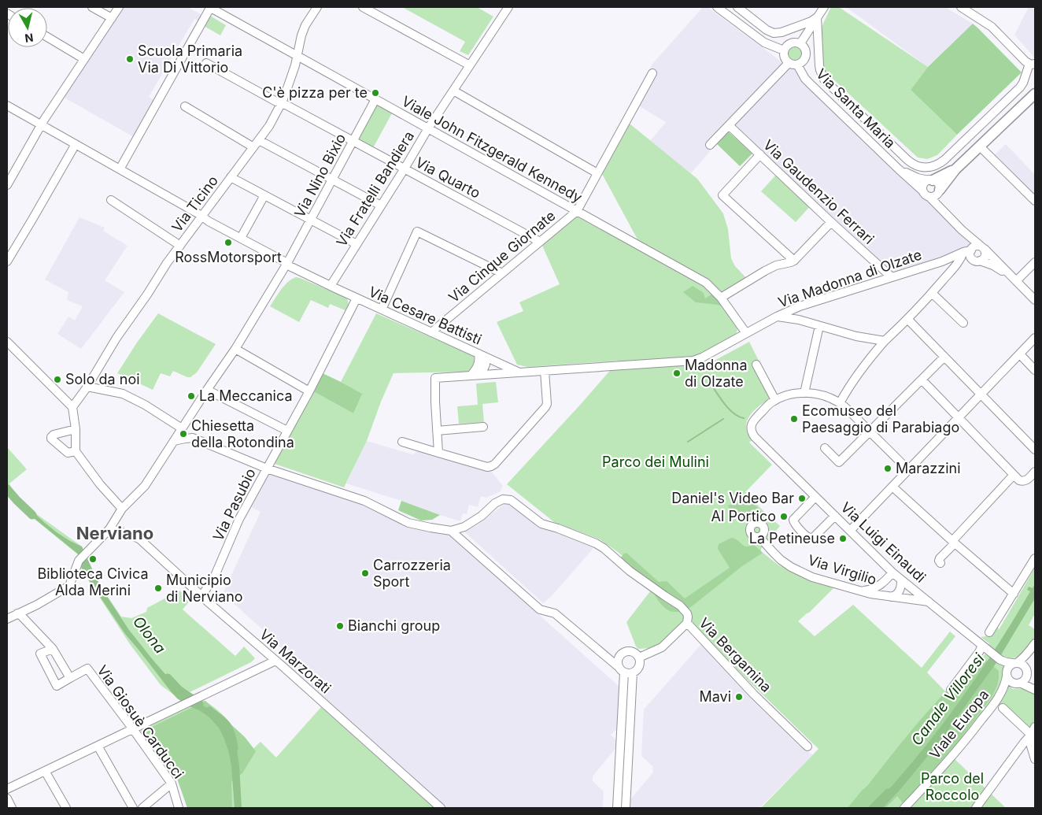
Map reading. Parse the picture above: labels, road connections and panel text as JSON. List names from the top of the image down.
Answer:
{
  "streets": {
    "street": [
      "Via Santa Maria",
      "Viale John Fitzgerald Kennedy",
      "Via Nino Bixio",
      "Via Quarto",
      "Via Fratelli Bandiera",
      "Via Gaudenzio Ferrari",
      "Via Ticino",
      "Via Cinque Giornate",
      "Via Madonna di Olzate",
      "Via Cesare Battisti",
      "Via Pasubio",
      "Via Luigi Einaudi",
      "Via Virgilio",
      "Via Bergamina",
      "Via Marzorati",
      "Via Giosuè Carducci",
      "Viale Europa"
    ]
  },
  "crossings": [
    ["Viale John Fitzgerald Kennedy", "Via Nino Bixio"],
    ["Viale John Fitzgerald Kennedy", "Via Fratelli Bandiera"],
    ["Viale John Fitzgerald Kennedy", "Via Ticino"],
    ["Viale John Fitzgerald Kennedy", "Via Cinque Giornate"],
    ["Viale John Fitzgerald Kennedy", "Via Madonna di Olzate"],
    ["Viale John Fitzgerald Kennedy", "Via Cesare Battisti"],
    ["Via Nino Bixio", "Via Quarto"],
    ["Via Nino Bixio", "Via Cesare Battisti"],
    ["Via Quarto", "Via Fratelli Bandiera"],
    ["Via Quarto", "Via Ticino"],
    ["Via Quarto", "Via Cinque Giornate"],
    ["Via Fratelli Bandiera", "Via Cesare Battisti"],
    ["Via Gaudenzio Ferrari", "Via Madonna di Olzate"],
    ["Via Ticino", "Via Cesare Battisti"],
    ["Via Cinque Giornate", "Via Cesare Battisti"],
    ["Via Madonna di Olzate", "Via Cesare Battisti"],
    ["Via Cesare Battisti", "Via Pasubio"],
    ["Via Pasubio", "Via Marzorati"],
    ["Via Luigi Einaudi", "Via Virgilio"],
    ["Via Luigi Einaudi", "Viale Europa"]
  ],
  "districts": ["Nerviano"],
  "water": ["Olona", "Canale Villoresi"],
  "parks": ["Parco dei Mulini", "Parco del Roccolo"],
  "places": [
    "Scuola Primaria Via Di Vittorio",
    "C'è pizza per te",
    "RossMotorsport",
    "Madonna di Olzate",
    "Solo da noi",
    "La Meccanica",
    "Ecomuseo del Paesaggio di Parabiago",
    "Chiesetta della Rotondina",
    "Marazzini",
    "Daniel's Video Bar",
    "Al Portico",
    "La Petineuse",
    "Biblioteca Civica Alda Merini",
    "Carrozzeria Sport",
    "Municipio di Nerviano",
    "Bianchi group",
    "Mavi"
  ],
  "north": "bottom"
}
